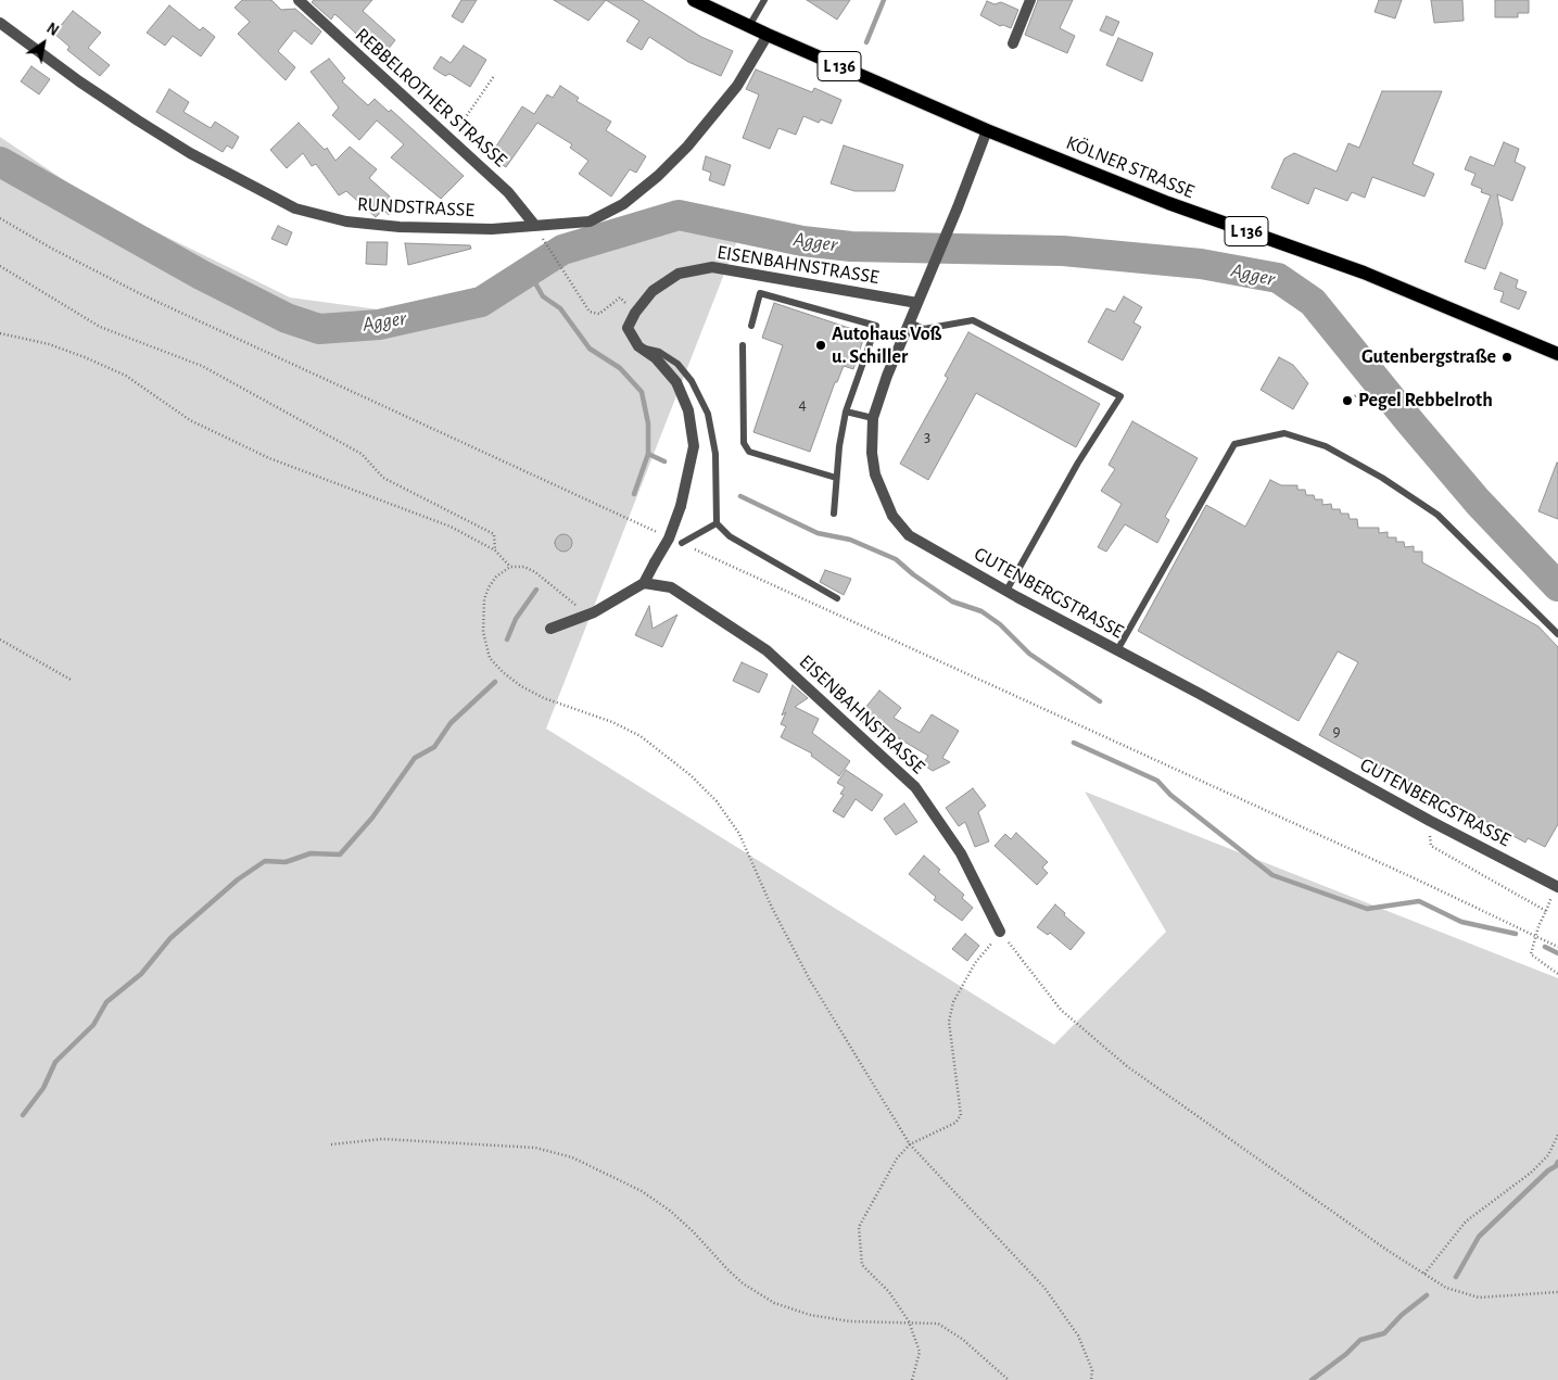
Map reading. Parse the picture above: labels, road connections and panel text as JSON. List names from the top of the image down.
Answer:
{
  "streets": {
    "main road": ["L 136", "KÖLNER STRASSE"],
    "street": [
      "REBBELROTHER STRASSE",
      "RUNDSTRASSE",
      "EISENBAHNSTRASSE",
      "GUTENBERGSTRASSE"
    ]
  },
  "crossings": [
    ["REBBELROTHER STRASSE", "RUNDSTRASSE"],
    ["KÖLNER STRASSE", "RUNDSTRASSE"],
    ["KÖLNER STRASSE", "GUTENBERGSTRASSE"],
    ["EISENBAHNSTRASSE", "GUTENBERGSTRASSE"]
  ],
  "water": ["Agger"],
  "places": ["Autohaus Voß u. Schiller", "Gutenbergstraße", "Pegel Rebbelroth"],
  "house_numbers": ["4", "3", "9"],
  "north": "top right"
}
